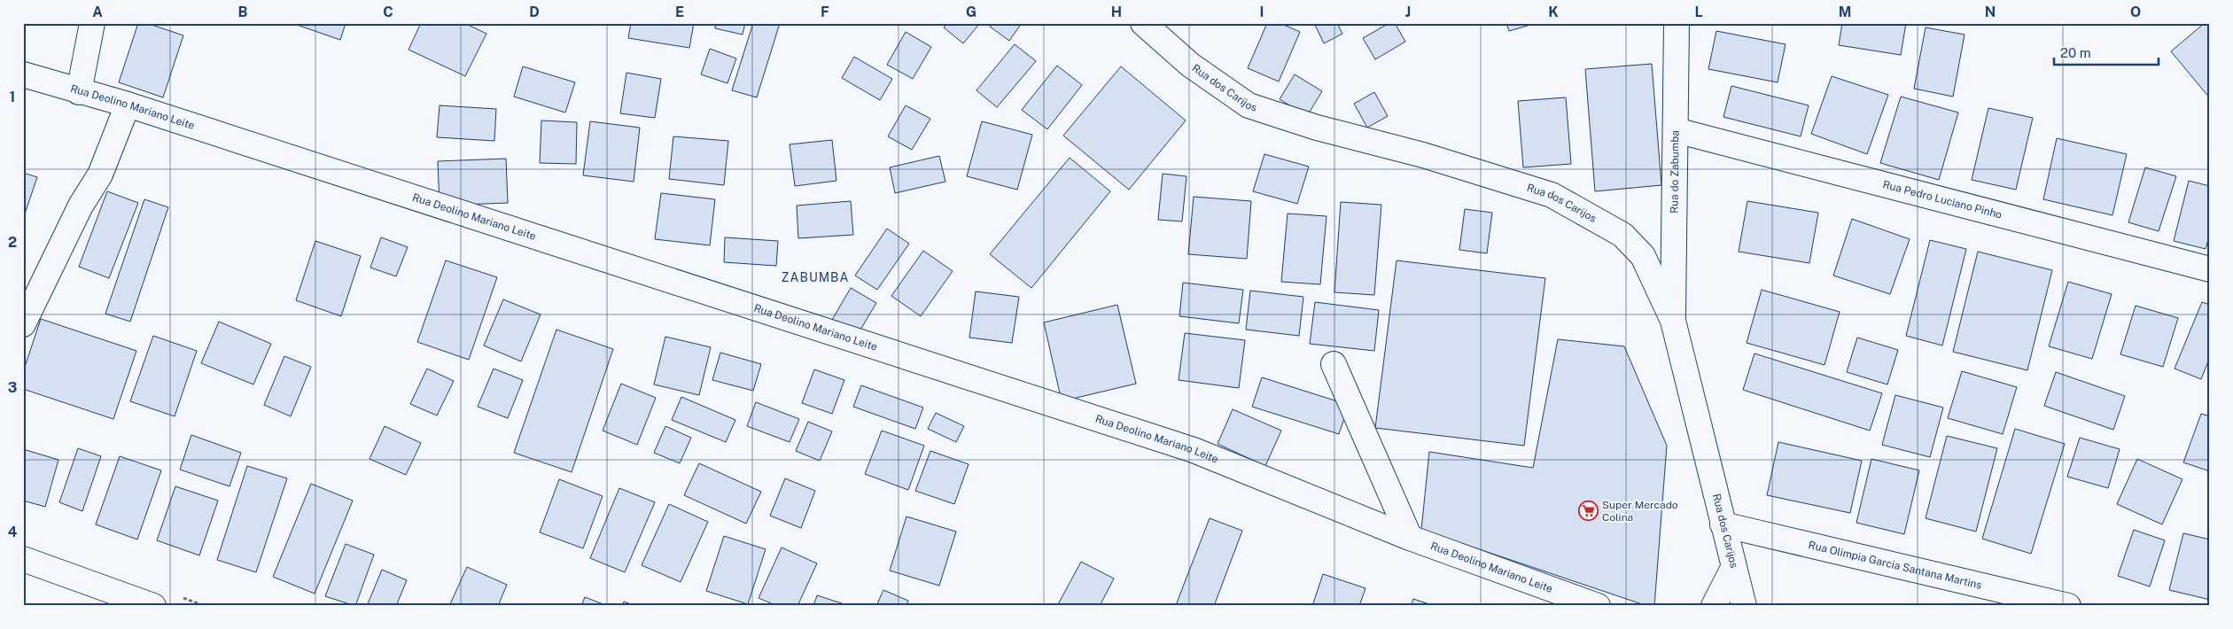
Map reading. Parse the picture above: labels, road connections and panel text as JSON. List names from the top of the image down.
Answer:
{
  "streets": {
    "street": [
      "Rua dos Carijos",
      "Rua Deolino Mariano Leite",
      "Rua do Zabumba",
      "Rua Pedro Luciano Pinho",
      "Rua Olimpia Garcia Santana Martins"
    ]
  },
  "crossings": [
    ["Rua dos Carijos", "Rua do Zabumba"],
    ["Rua dos Carijos", "Rua Olimpia Garcia Santana Martins"],
    ["Rua do Zabumba", "Rua Pedro Luciano Pinho"]
  ],
  "districts": ["ZABUMBA"],
  "places": {
    "supermarket": ["Super Mercado Colina"]
  },
  "scale_bar": "20 m",
  "grid": {
    "columns": [
      "A",
      "B",
      "C",
      "D",
      "E",
      "F",
      "G",
      "H",
      "I",
      "J",
      "K",
      "L",
      "M",
      "N",
      "O"
    ],
    "rows": [
      "1",
      "2",
      "3",
      "4"
    ]
  }
}
